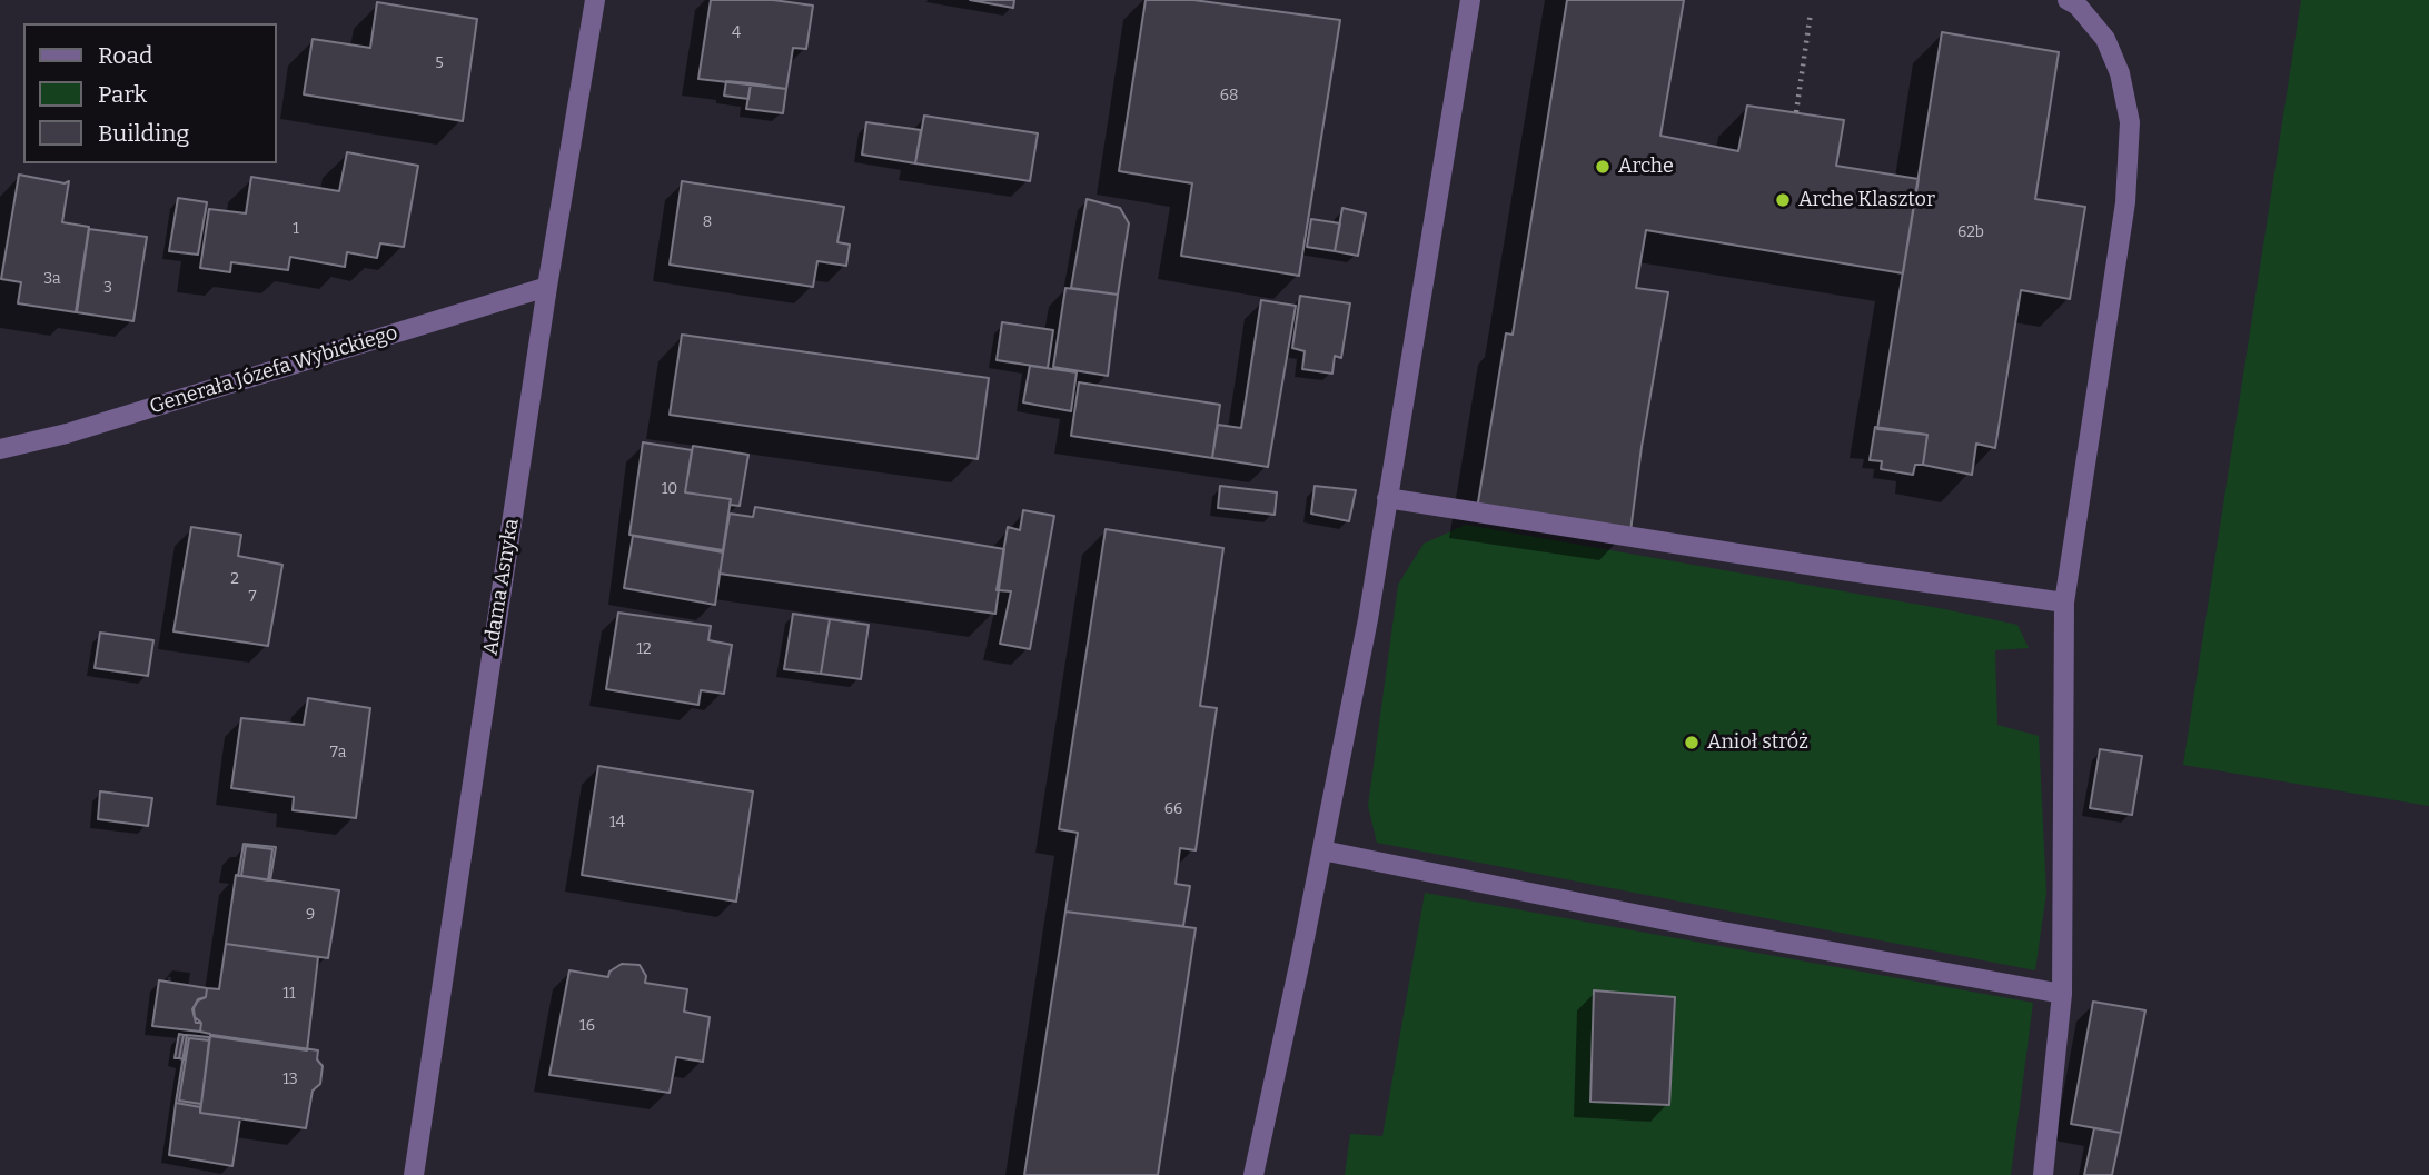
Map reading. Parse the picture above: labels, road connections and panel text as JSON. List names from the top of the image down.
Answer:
{
  "streets": {
    "street": ["Generała Józefa Wybickiego", "Adama Asnyka"]
  },
  "crossings": [
    ["Generała Józefa Wybickiego", "Adama Asnyka"]
  ],
  "places": ["Arche", "Arche Klasztor", "Anioł stróż"],
  "house_numbers": [
    "4",
    "5",
    "68",
    "8",
    "1",
    "62b",
    "3a",
    "3",
    "10",
    "2",
    "7",
    "12",
    "7a",
    "66",
    "14",
    "9",
    "11",
    "16",
    "13"
  ],
  "legend": ["Road", "Park", "Building"]
}
